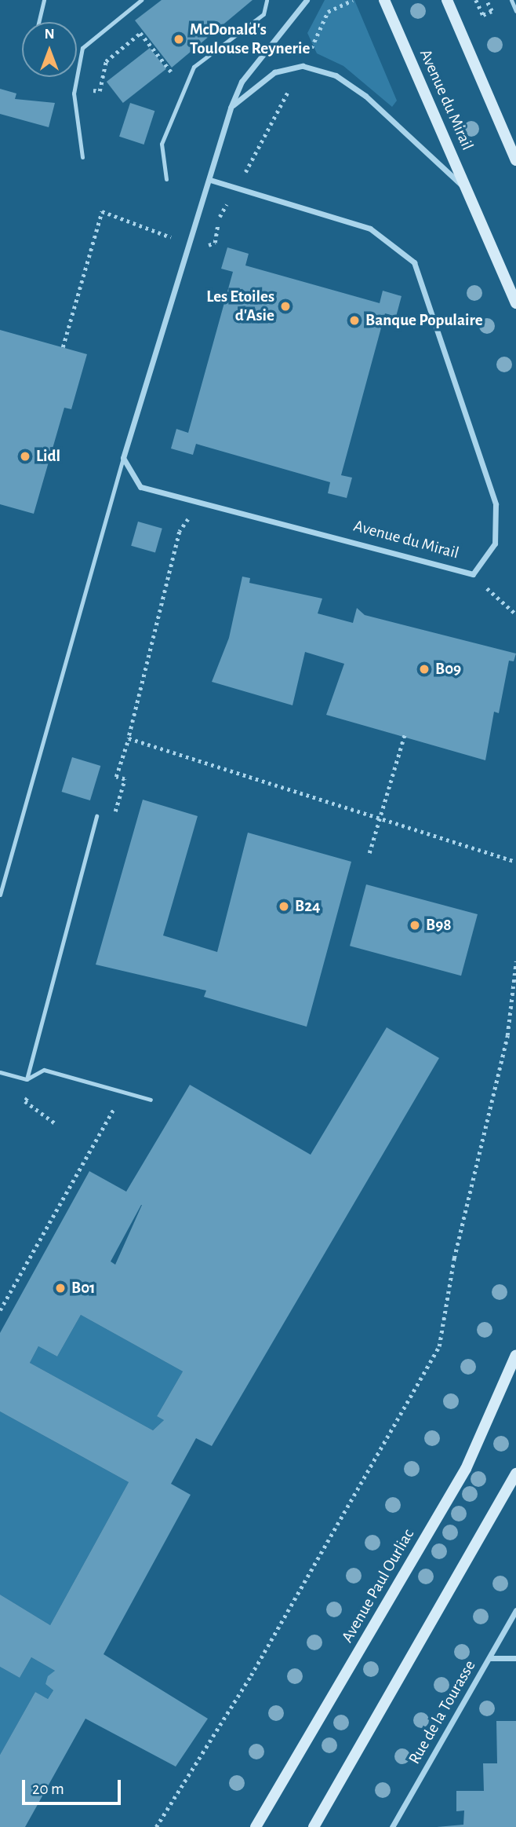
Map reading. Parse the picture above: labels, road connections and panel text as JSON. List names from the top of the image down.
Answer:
{
  "streets": {
    "main road": ["Avenue du Mirail", "Avenue Paul Ourliac"],
    "street": ["Rue de la Tourasse"]
  },
  "places": [
    "McDonald's Toulouse Reynerie",
    "Les Etoiles d'Asie",
    "Banque Populaire",
    "Lidl",
    "B09",
    "B24",
    "B98",
    "B01"
  ],
  "scale_bar": "20 m",
  "north": "top"
}
